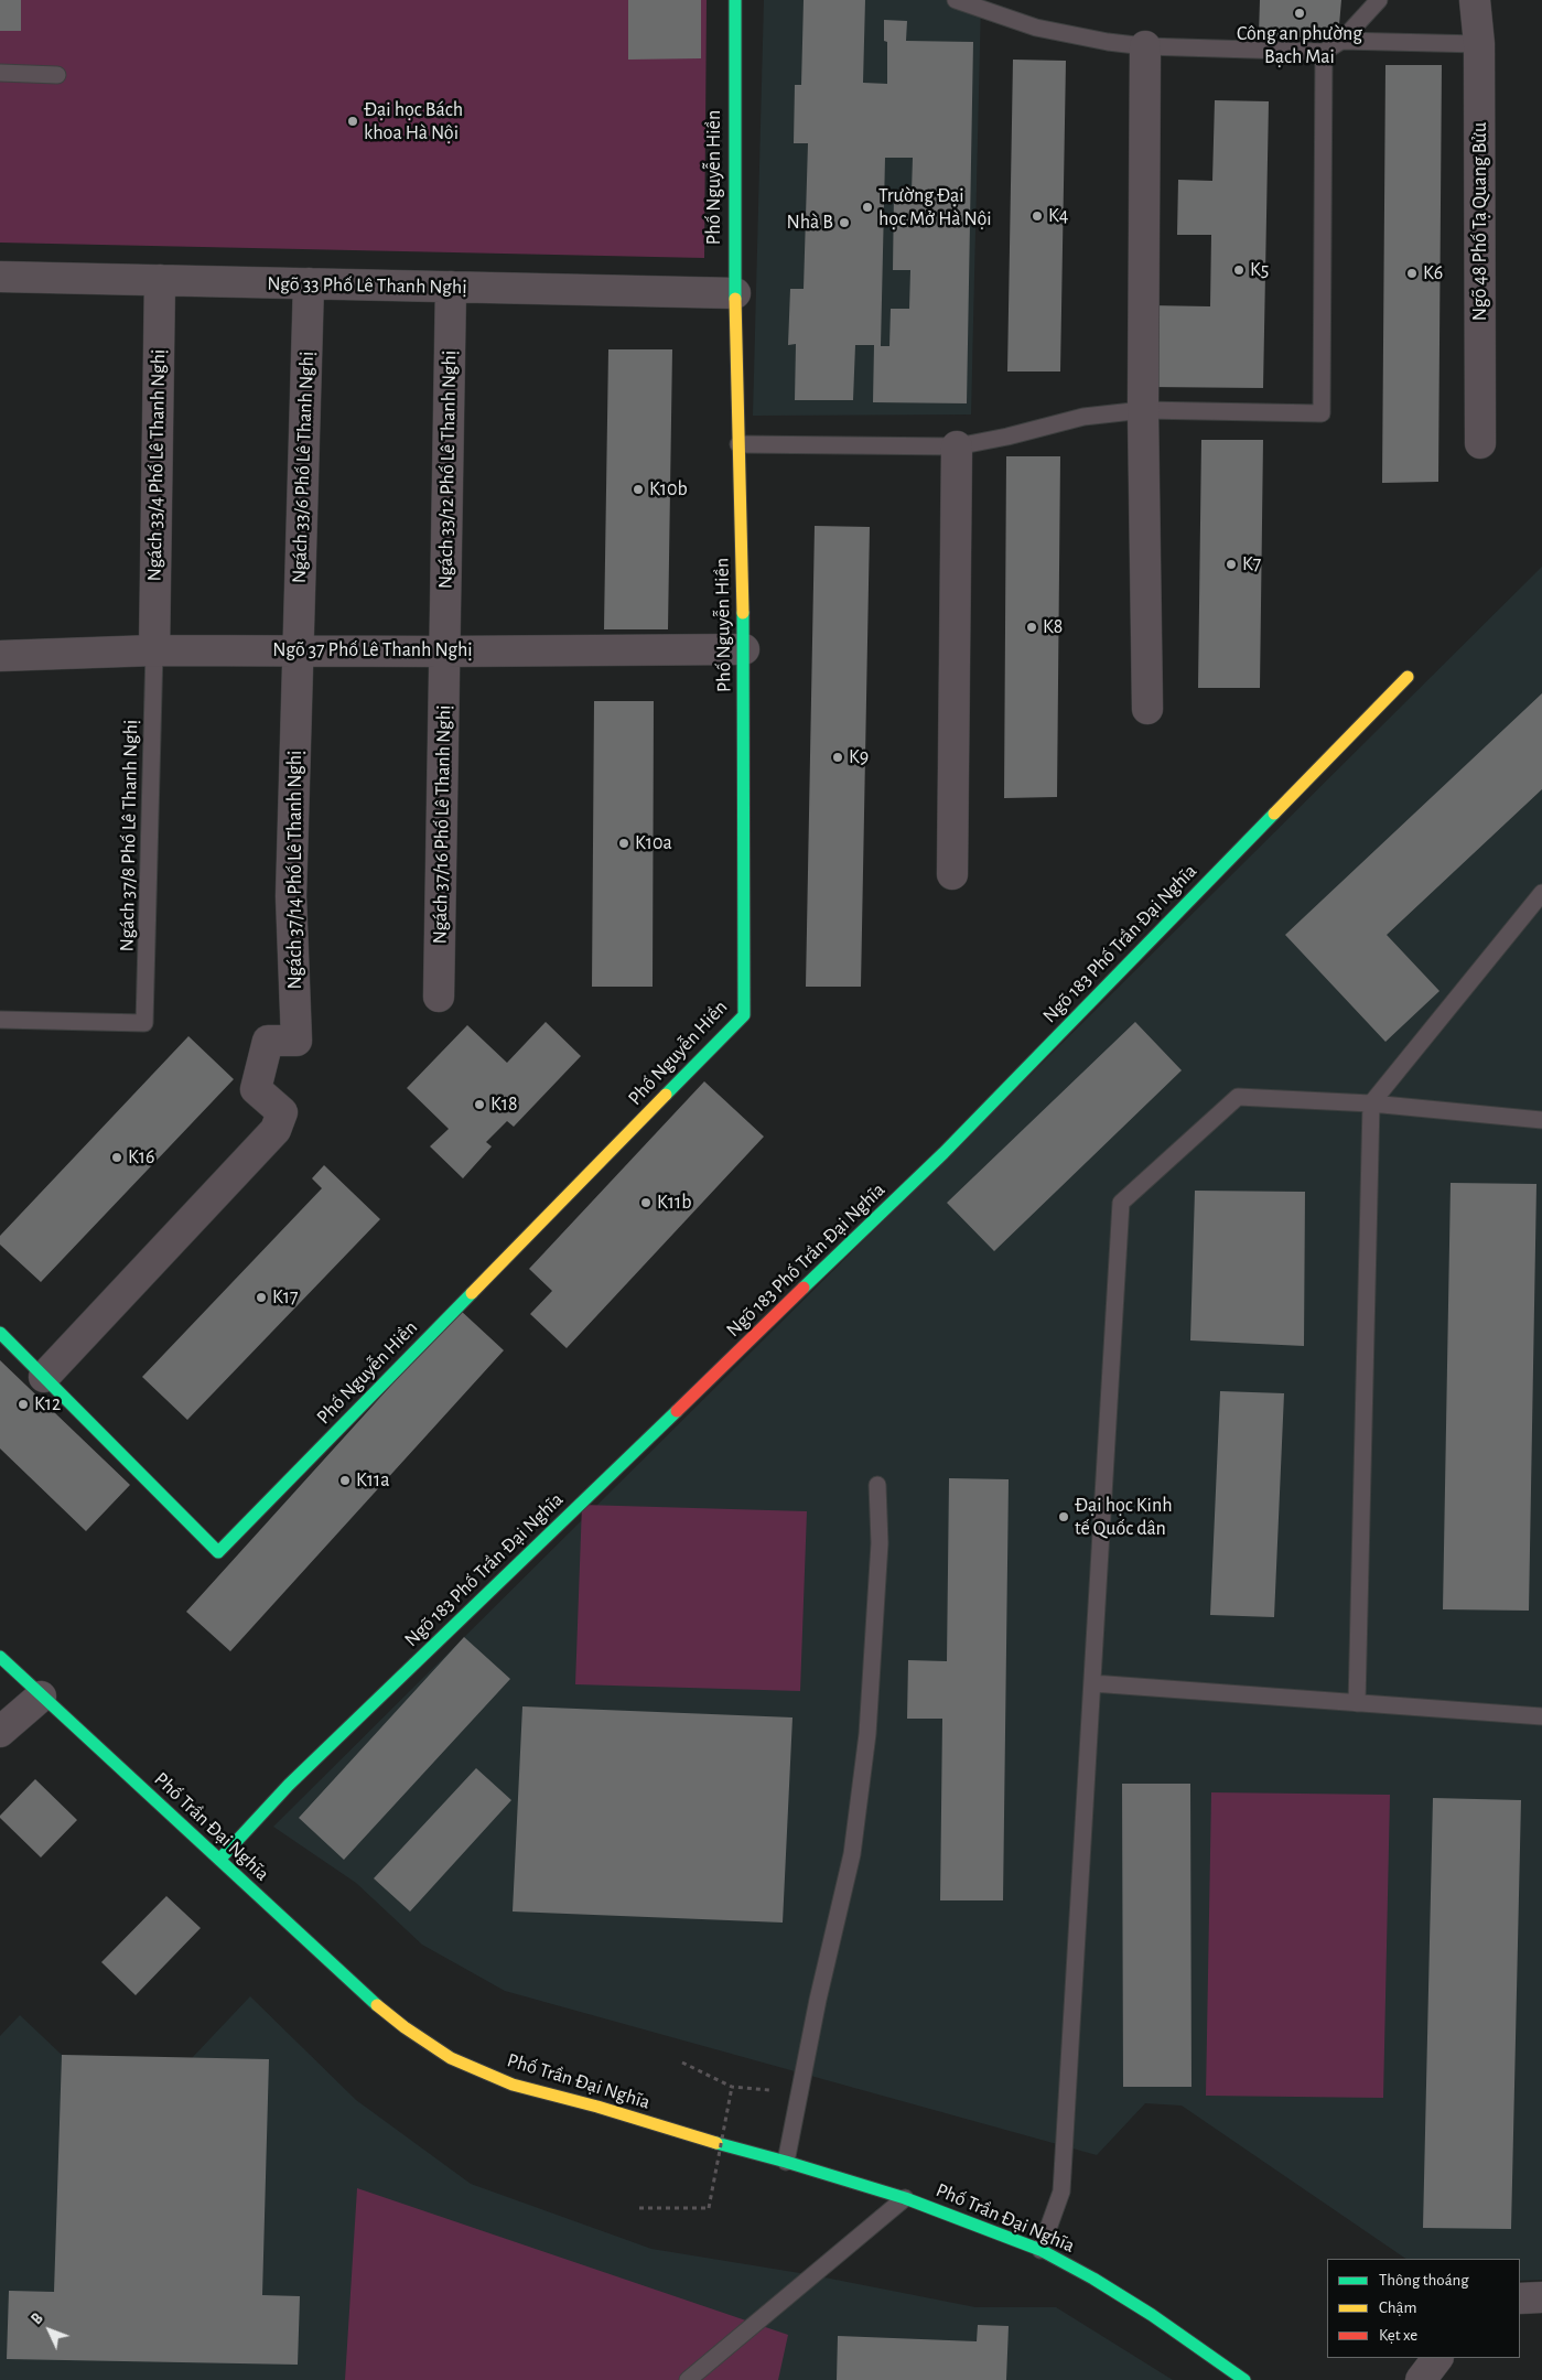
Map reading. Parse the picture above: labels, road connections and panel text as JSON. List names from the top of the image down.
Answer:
{
  "streets": {
    "street": [
      "Phố Nguyễn Hiền",
      "Ngõ 48 Phố Tạ Quang Bửu",
      "Ngõ 33 Phố Lê Thanh Nghị",
      "Ngách 33/4 Phố Lê Thanh Nghị",
      "Ngách 33/6 Phố Lê Thanh Nghị",
      "Ngách 33/12 Phố Lê Thanh Nghị",
      "Ngõ 37 Phố Lê Thanh Nghị",
      "Ngách 37/16 Phố Lê Thanh Nghị",
      "Ngách 37/14 Phố Lê Thanh Nghị",
      "Ngõ 183 Phố Trần Đại Nghĩa",
      "Phố Trần Đại Nghĩa"
    ],
    "lane": ["Ngách 37/8 Phố Lê Thanh Nghị"]
  },
  "crossings": [
    ["Phố Nguyễn Hiền", "Ngõ 33 Phố Lê Thanh Nghị"],
    ["Phố Nguyễn Hiền", "Ngõ 37 Phố Lê Thanh Nghị"],
    ["Phố Nguyễn Hiền", "Ngách 37/14 Phố Lê Thanh Nghị"],
    ["Ngõ 33 Phố Lê Thanh Nghị", "Ngách 33/4 Phố Lê Thanh Nghị"],
    ["Ngõ 33 Phố Lê Thanh Nghị", "Ngách 33/6 Phố Lê Thanh Nghị"],
    ["Ngõ 33 Phố Lê Thanh Nghị", "Ngách 33/12 Phố Lê Thanh Nghị"],
    ["Ngách 33/4 Phố Lê Thanh Nghị", "Ngõ 37 Phố Lê Thanh Nghị"],
    ["Ngách 33/4 Phố Lê Thanh Nghị", "Ngách 37/8 Phố Lê Thanh Nghị"],
    ["Ngách 33/6 Phố Lê Thanh Nghị", "Ngõ 37 Phố Lê Thanh Nghị"],
    ["Ngách 33/6 Phố Lê Thanh Nghị", "Ngách 37/14 Phố Lê Thanh Nghị"],
    ["Ngách 33/12 Phố Lê Thanh Nghị", "Ngõ 37 Phố Lê Thanh Nghị"],
    ["Ngách 33/12 Phố Lê Thanh Nghị", "Ngách 37/16 Phố Lê Thanh Nghị"],
    ["Ngõ 37 Phố Lê Thanh Nghị", "Ngách 37/16 Phố Lê Thanh Nghị"],
    ["Ngõ 37 Phố Lê Thanh Nghị", "Ngách 37/8 Phố Lê Thanh Nghị"],
    ["Ngõ 37 Phố Lê Thanh Nghị", "Ngách 37/14 Phố Lê Thanh Nghị"],
    ["Ngõ 183 Phố Trần Đại Nghĩa", "Phố Trần Đại Nghĩa"]
  ],
  "places": [
    "Công an phường Bạch Mai",
    "Đại học Bách khoa Hà Nội",
    "Trường Đại học Mở Hà Nội",
    "K4",
    "Nhà B",
    "K5",
    "K6",
    "K10b",
    "K7",
    "K8",
    "K9",
    "K10a",
    "K18",
    "K16",
    "K11b",
    "K17",
    "K12",
    "K11a",
    "Đại học Kinh tế Quốc dân"
  ],
  "legend": ["Thông thoáng", "Chậm", "Kẹt xe"],
  "north": "top left"
}
